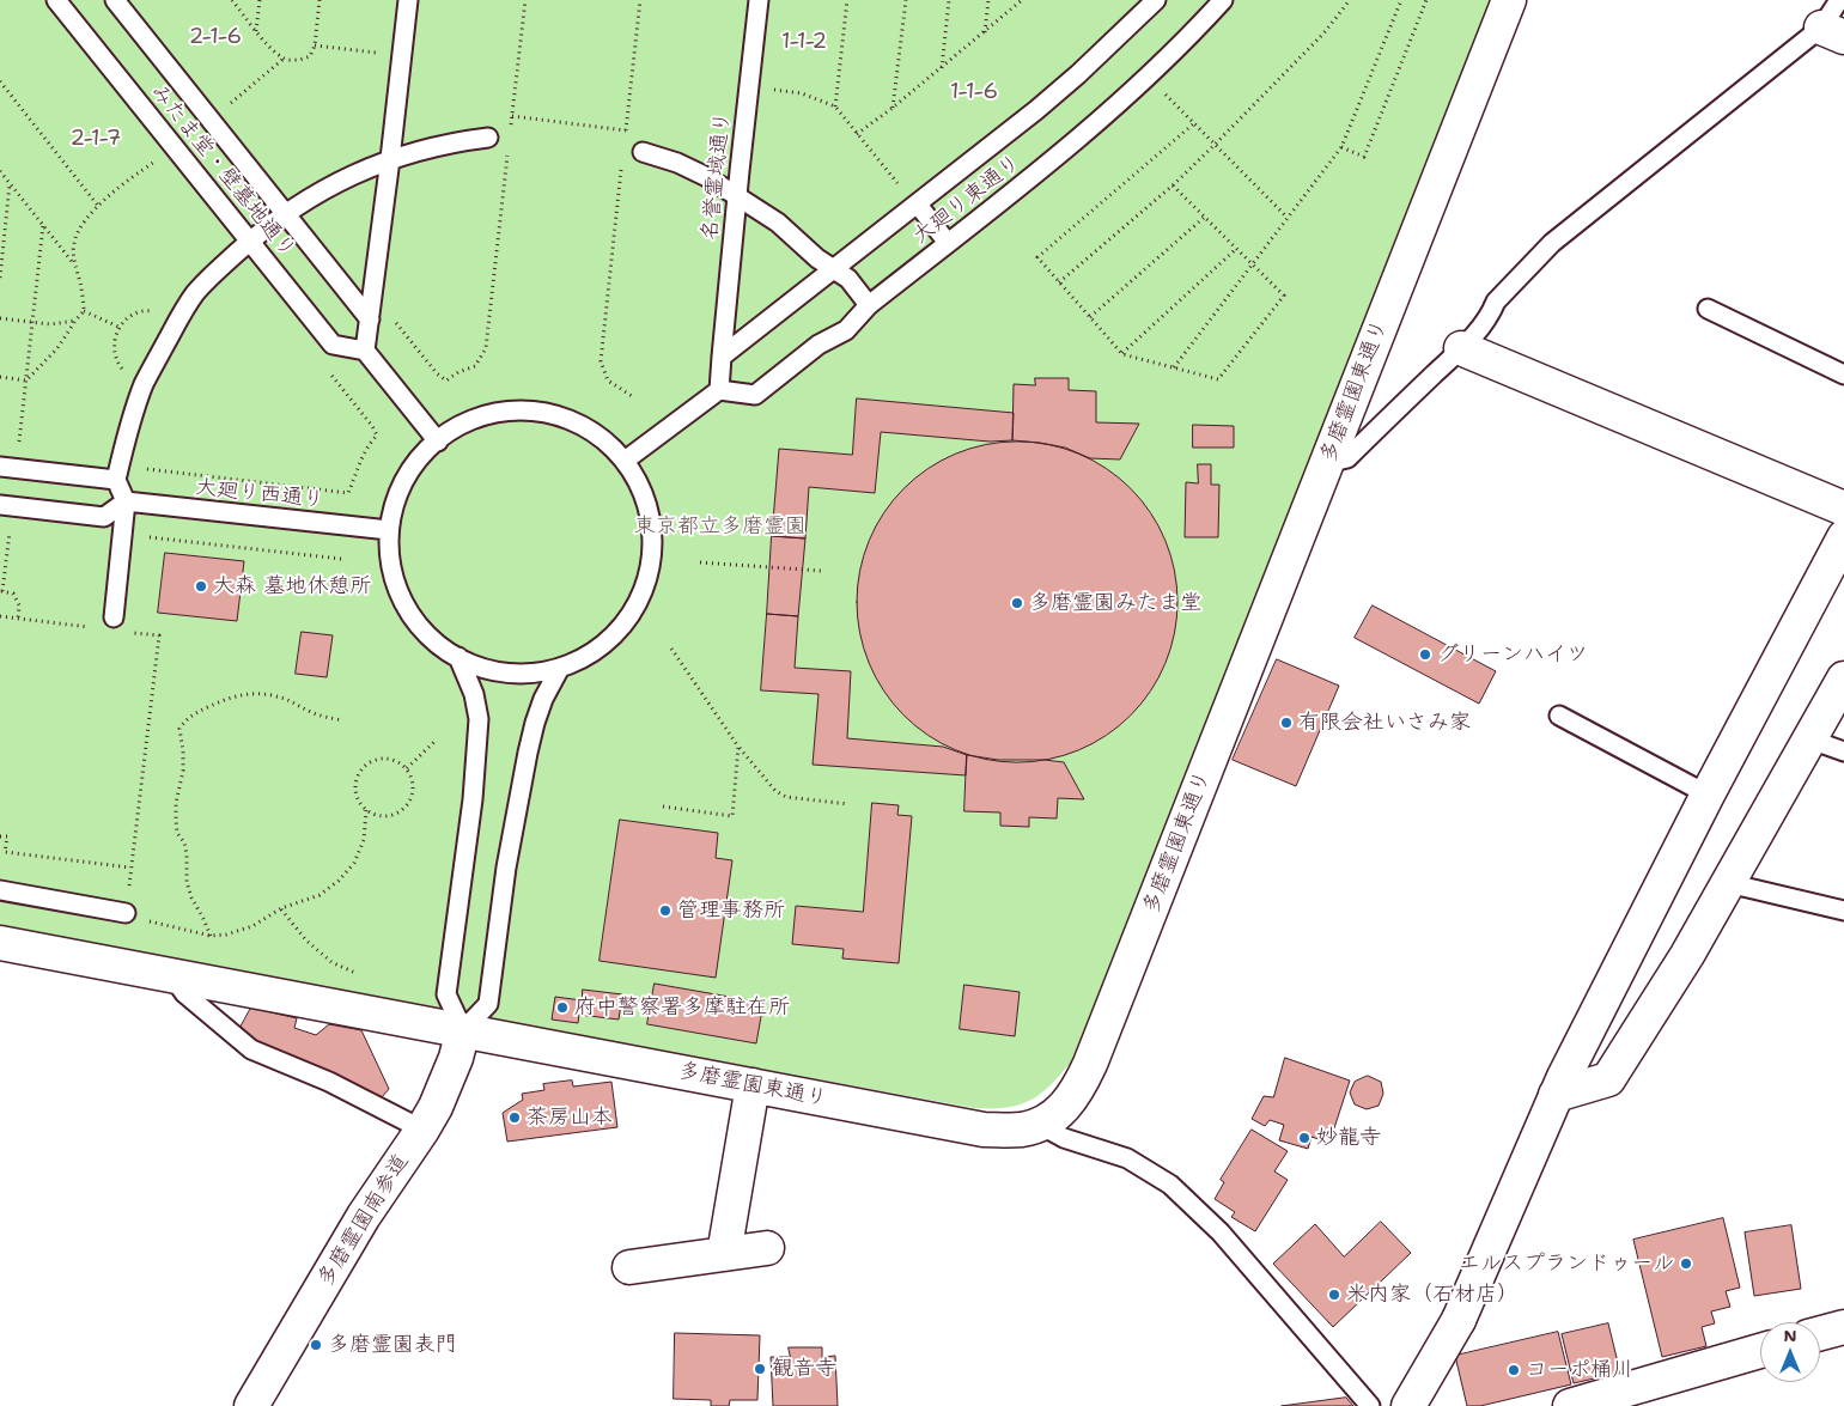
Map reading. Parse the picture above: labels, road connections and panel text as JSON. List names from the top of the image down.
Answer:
{
  "streets": {
    "street": ["多磨霊園東通り", "多磨霊園南参道"],
    "lane": [
      "みたま堂・壁墓地通り",
      "名誉霊域通り",
      "大廻り東通り",
      "大廻り西通り"
    ]
  },
  "crossings": [
    ["名誉霊域通り", "大廻り東通り"],
    ["多磨霊園東通り", "多磨霊園南参道"]
  ],
  "parks": [
    "2-1-6",
    "1-1-2",
    "1-1-6",
    "2-1-7",
    "東京都立多磨霊園"
  ],
  "places": [
    "大森 墓地休憩所",
    "多磨霊園みたま堂",
    "グリーンハイツ",
    "有限会社いさみ家",
    "管理事務所",
    "府中警察署多摩駐在所",
    "茶房山本",
    "妙龍寺",
    "エルスプランドゥール",
    "米内家（石材店）",
    "多磨霊園表門",
    "観音寺",
    "コーポ桶川"
  ],
  "north": "top"
}
